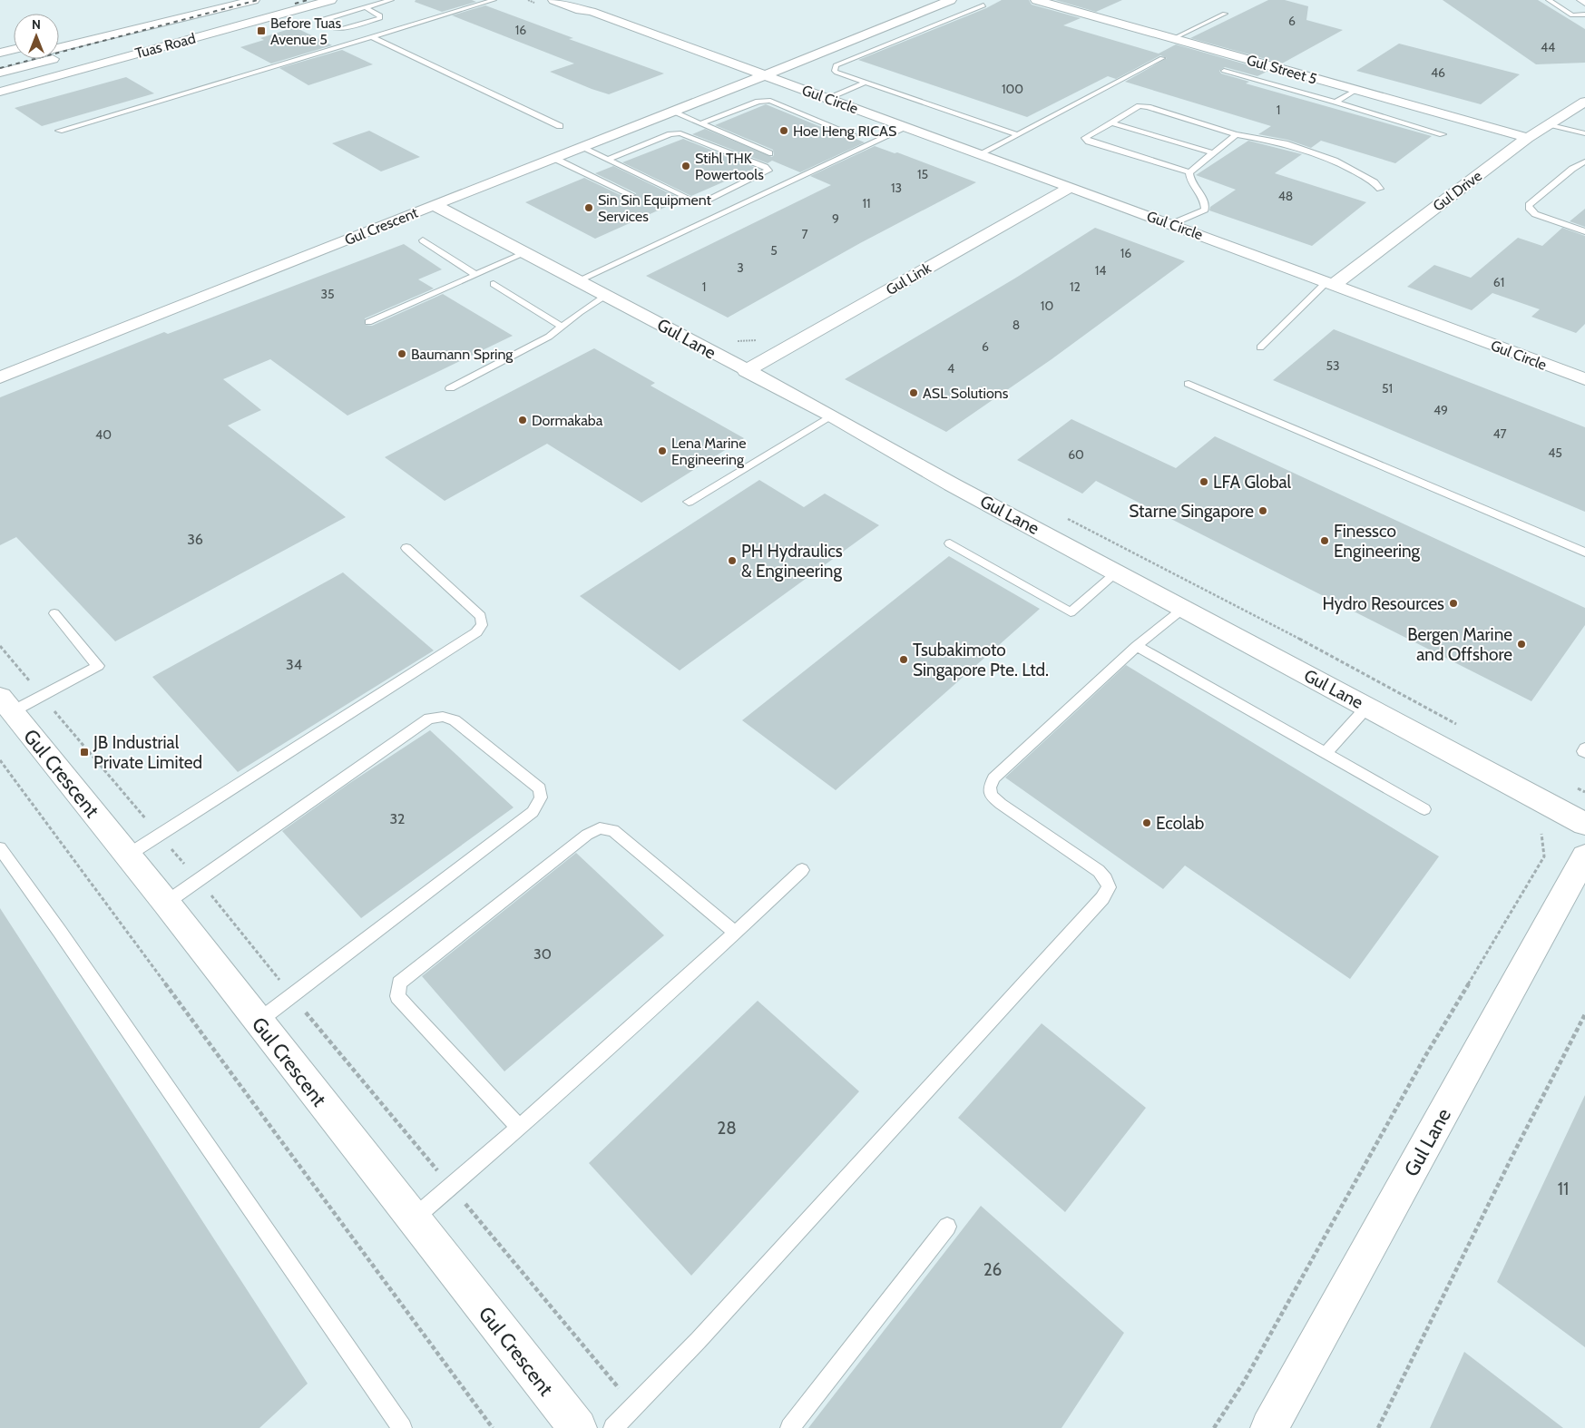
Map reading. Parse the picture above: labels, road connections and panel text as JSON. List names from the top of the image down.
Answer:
{
  "streets": {
    "street": [
      "Tuas Road",
      "Gul Street 5",
      "Gul Circle",
      "Gul Drive",
      "Gul Crescent",
      "Gul Link",
      "Gul Lane"
    ]
  },
  "crossings": [
    ["Gul Street 5", "Gul Drive"],
    ["Gul Circle", "Gul Drive"],
    ["Gul Circle", "Gul Crescent"],
    ["Gul Circle", "Gul Link"],
    ["Gul Crescent", "Gul Lane"],
    ["Gul Link", "Gul Lane"]
  ],
  "places": {
    "transit": ["Before Tuas Avenue 5", "JB Industrial Private Limited"],
    "other": [
      "Hoe Heng RICAS",
      "Stihl THK Powertools",
      "Sin Sin Equipment Services",
      "Baumann Spring",
      "ASL Solutions",
      "Dormakaba",
      "Lena Marine Engineering",
      "LFA Global",
      "Starne Singapore",
      "Finessco Engineering",
      "PH Hydraulics & Engineering",
      "Hydro Resources",
      "Bergen Marine and Offshore",
      "Tsubakimoto Singapore Pte. Ltd.",
      "Ecolab"
    ]
  },
  "house_numbers": [
    "6",
    "16",
    "44",
    "46",
    "100",
    "1",
    "15",
    "13",
    "48",
    "11",
    "9",
    "7",
    "5",
    "16",
    "3",
    "14",
    "61",
    "1",
    "12",
    "35",
    "10",
    "8",
    "6",
    "53",
    "4",
    "51",
    "49",
    "47",
    "40",
    "45",
    "60",
    "36",
    "34",
    "32",
    "30",
    "28",
    "11",
    "26"
  ],
  "north": "top"
}
